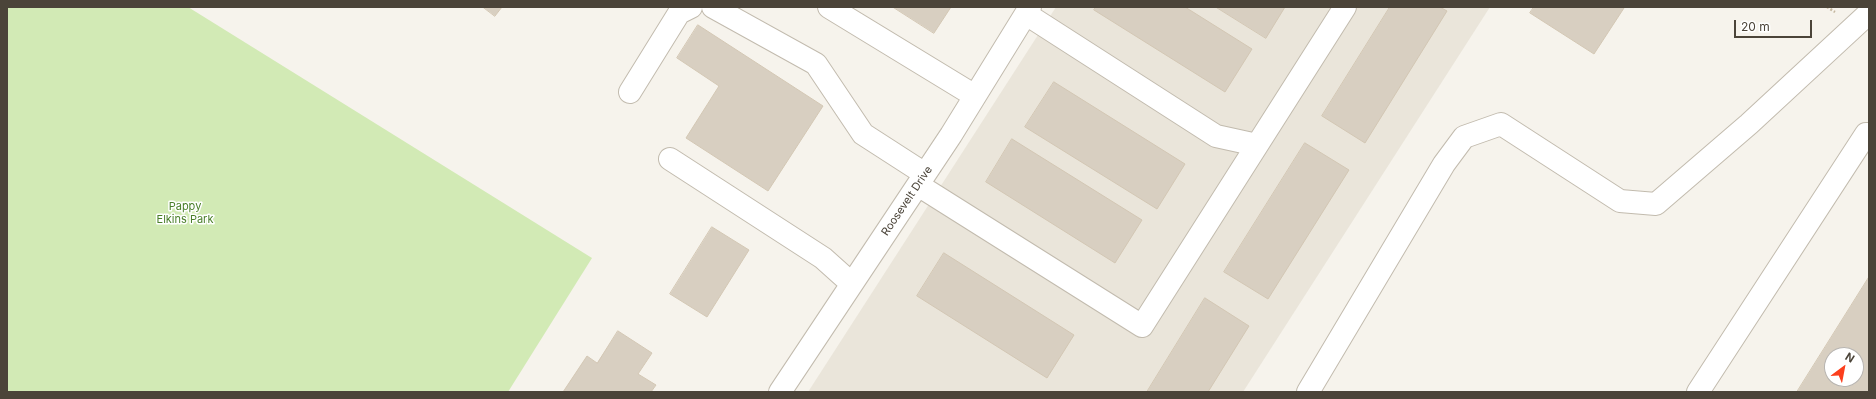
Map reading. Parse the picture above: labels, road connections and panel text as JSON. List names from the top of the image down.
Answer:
{
  "streets": {
    "street": ["Roosevelt Drive"]
  },
  "parks": ["Pappy Elkins Park"],
  "scale_bar": "20 m",
  "north": "top right"
}
